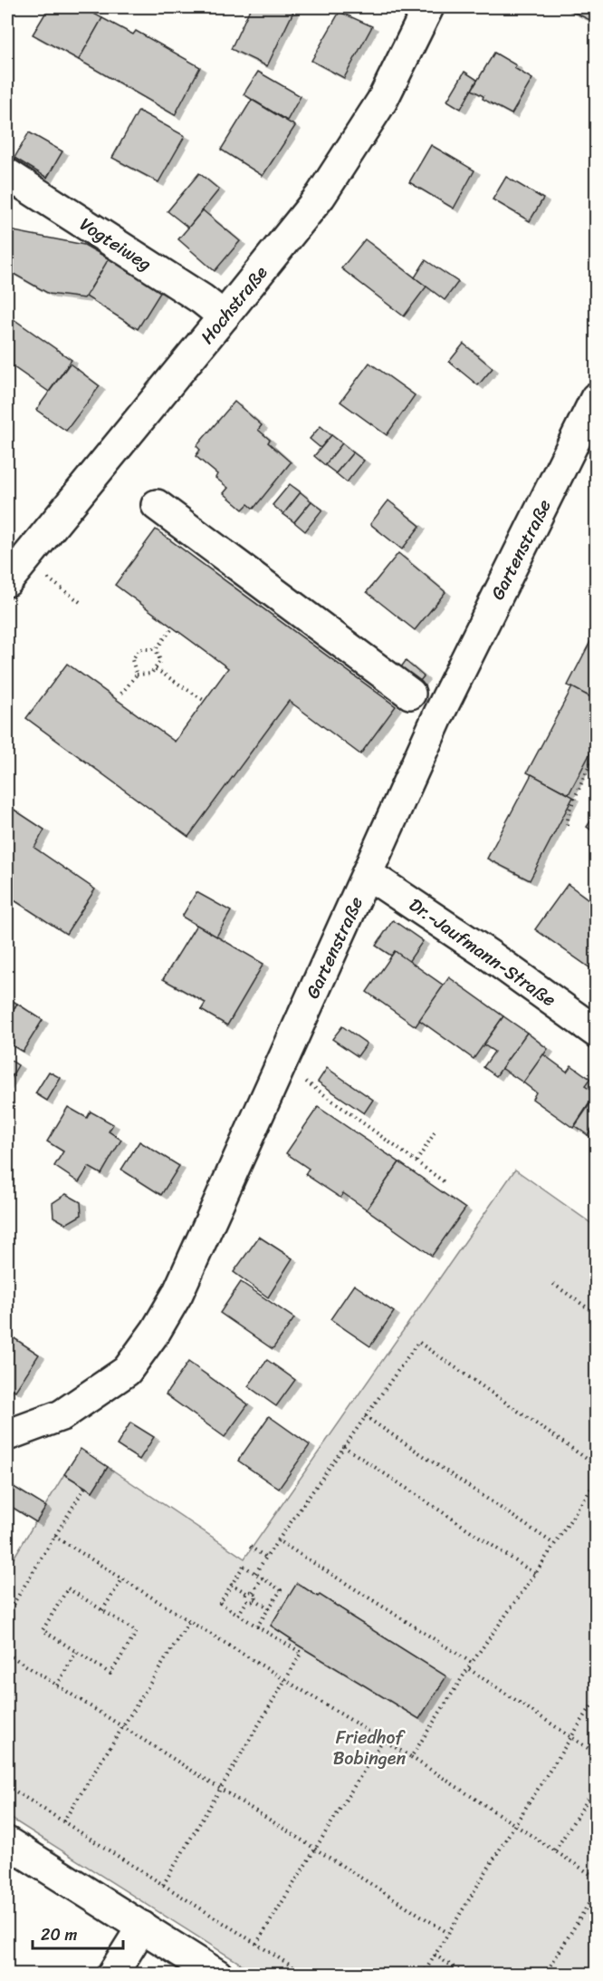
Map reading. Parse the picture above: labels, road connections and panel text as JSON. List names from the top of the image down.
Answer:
{
  "streets": {
    "street": [
      "Vogteiweg",
      "Hochstraße",
      "Gartenstraße",
      "Dr.-Jaufmann-Straße"
    ]
  },
  "crossings": [
    ["Vogteiweg", "Hochstraße"],
    ["Gartenstraße", "Dr.-Jaufmann-Straße"]
  ],
  "parks": ["Friedhof Bobingen"],
  "scale_bar": "20 m"
}
